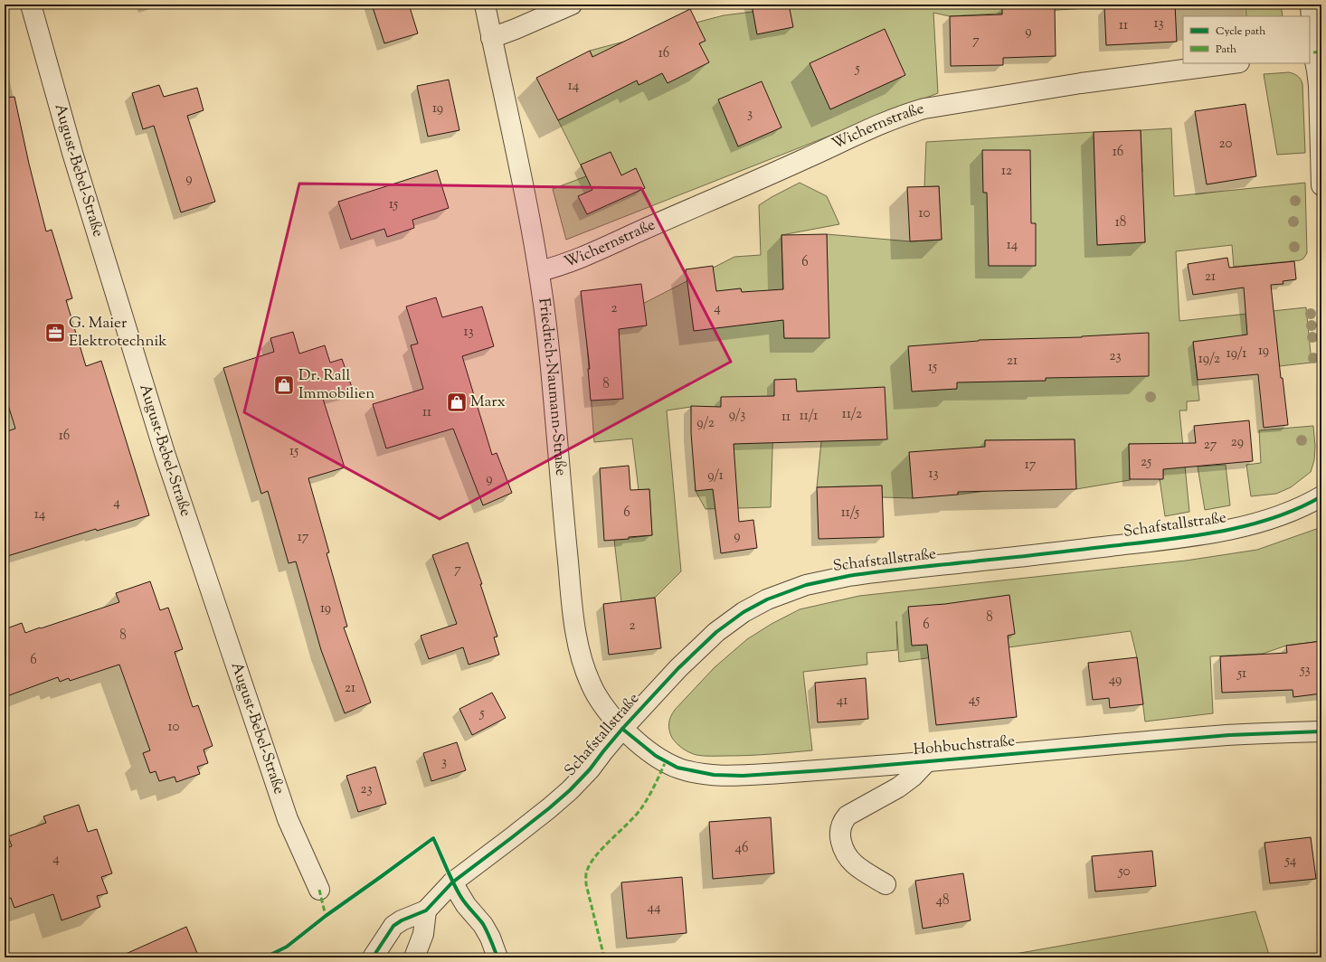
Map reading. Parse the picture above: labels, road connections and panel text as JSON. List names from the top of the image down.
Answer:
{
  "streets": {
    "street": [
      "Wichernstraße",
      "August-Bebel-Straße",
      "Friedrich-Naumann-Straße",
      "Schafstallstraße",
      "Hohbuchstraße"
    ]
  },
  "crossings": [
    ["Wichernstraße", "Friedrich-Naumann-Straße"],
    ["Friedrich-Naumann-Straße", "Schafstallstraße"],
    ["Friedrich-Naumann-Straße", "Hohbuchstraße"],
    ["Schafstallstraße", "Hohbuchstraße"]
  ],
  "places": {
    "office": ["G. Maier Elektrotechnik"],
    "shop": ["Dr. Rall Immobilien", "Marx"]
  },
  "house_numbers": [
    "13",
    "11",
    "9",
    "7",
    "16",
    "5",
    "14",
    "19",
    "3",
    "20",
    "16",
    "12",
    "9",
    "15",
    "10",
    "18",
    "14",
    "6",
    "21",
    "2",
    "4",
    "13",
    "19",
    "19/1",
    "23",
    "19/2",
    "21",
    "15",
    "8",
    "11",
    "11/2",
    "9/3",
    "11/1",
    "11",
    "9/2",
    "16",
    "29",
    "27",
    "15",
    "25",
    "17",
    "13",
    "9/1",
    "9",
    "4",
    "6",
    "11/5",
    "14",
    "9",
    "17",
    "7",
    "19",
    "8",
    "6",
    "2",
    "8",
    "6",
    "53",
    "51",
    "49",
    "21",
    "45",
    "41",
    "5",
    "10",
    "3",
    "23",
    "46",
    "4",
    "54",
    "50",
    "48",
    "44"
  ],
  "legend": ["Cycle path", "Path"]
}
